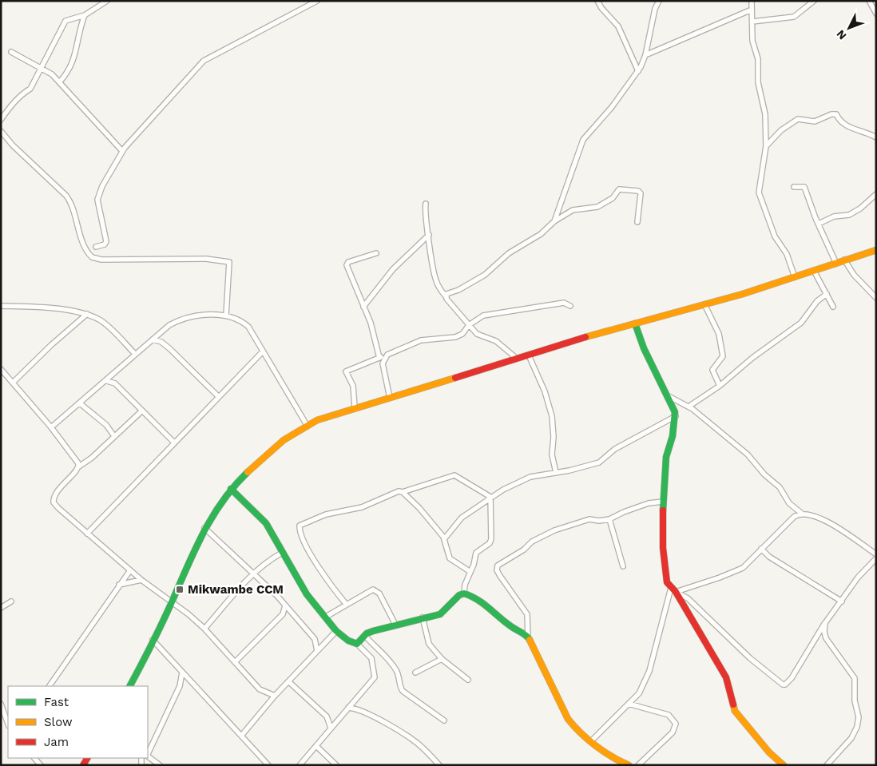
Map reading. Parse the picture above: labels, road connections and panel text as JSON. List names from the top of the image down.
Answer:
{
  "places": {
    "transit": ["Mikwambe CCM"]
  },
  "legend": ["Fast", "Slow", "Jam"],
  "north": "bottom left"
}
